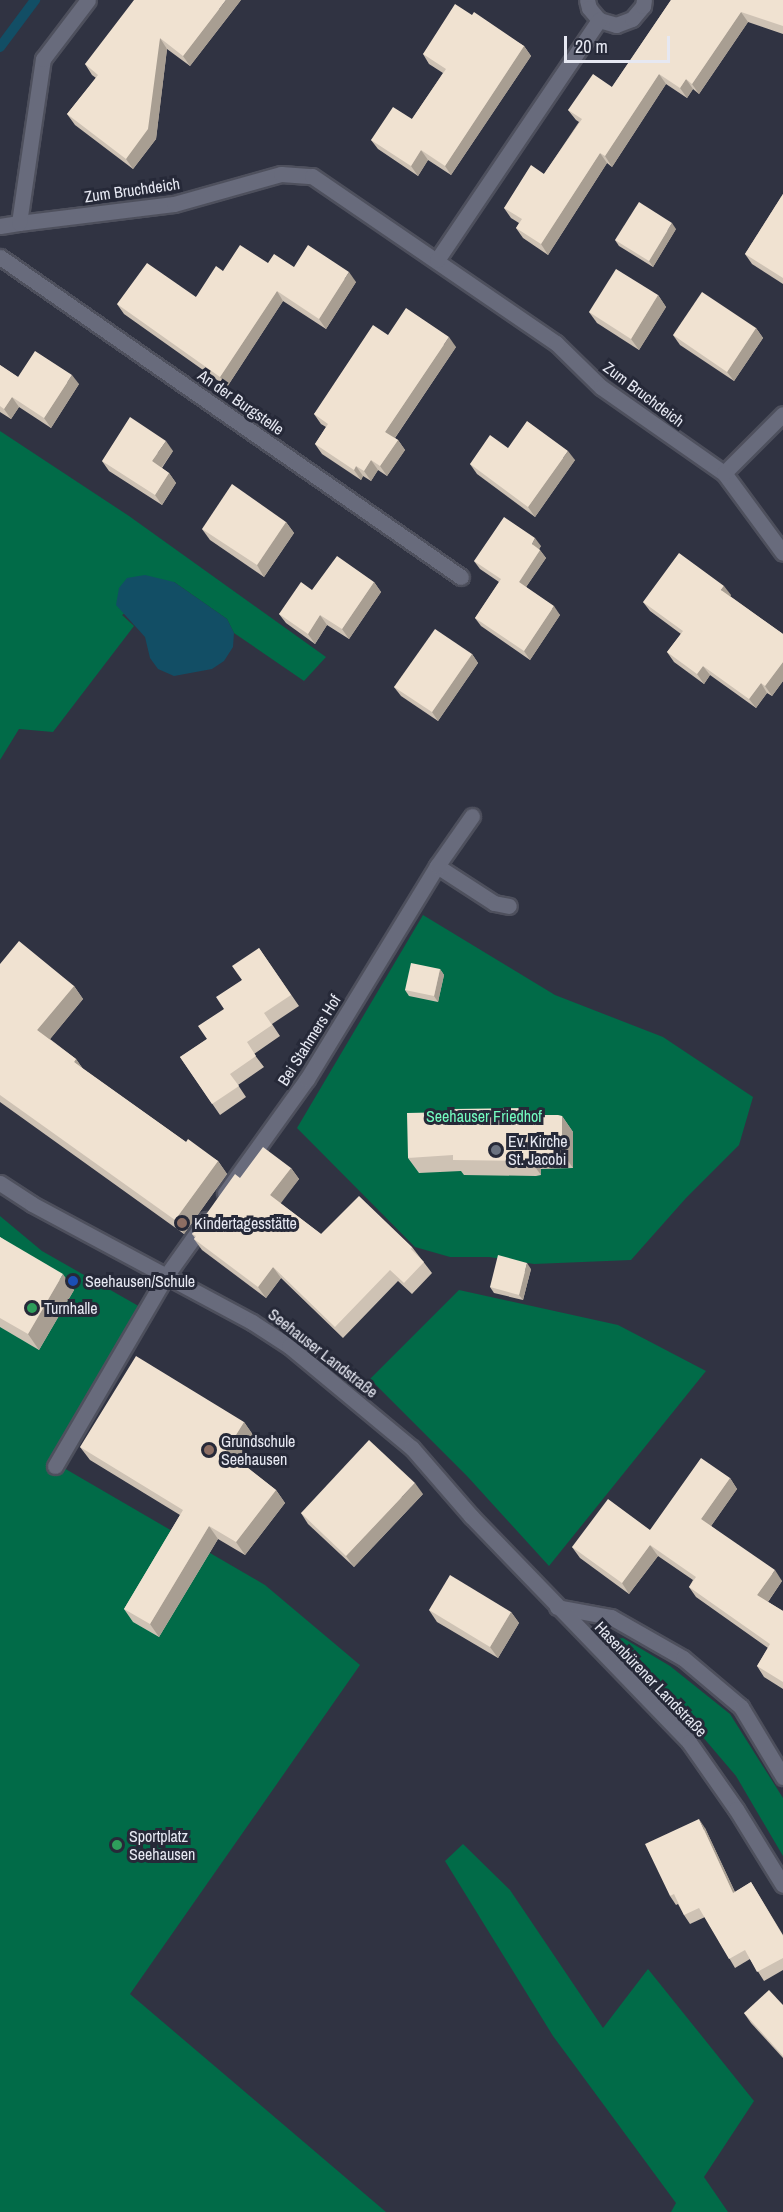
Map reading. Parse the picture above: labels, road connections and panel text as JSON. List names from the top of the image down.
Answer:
{
  "streets": {
    "street": [
      "Zum Bruchdeich",
      "An der Burgstelle",
      "Bei Stahmers Hof",
      "Seehauser Landstraße",
      "Hasenbürener Landstraße"
    ]
  },
  "crossings": [
    ["Bei Stahmers Hof", "Seehauser Landstraße"],
    ["Seehauser Landstraße", "Hasenbürener Landstraße"]
  ],
  "parks": ["Seehauser Friedhof"],
  "places": [
    "Ev. Kirche St. Jacobi",
    "Kindertagesstätte",
    "Seehausen/Schule",
    "Turnhalle",
    "Grundschule Seehausen",
    "Sportplatz Seehausen"
  ],
  "scale_bar": "20 m"
}
